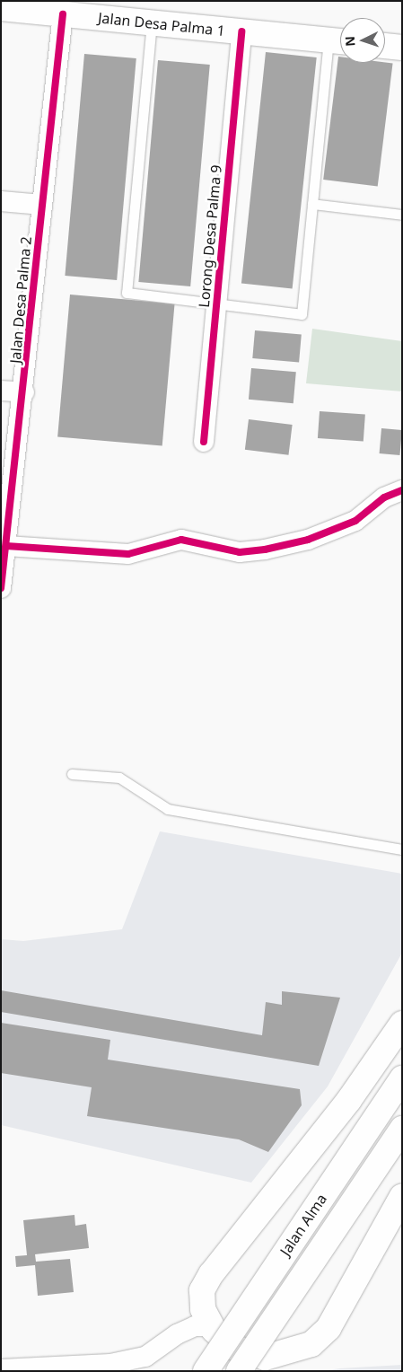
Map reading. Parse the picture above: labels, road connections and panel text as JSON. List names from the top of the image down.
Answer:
{
  "streets": {
    "main road": ["Jalan Desa Palma 1", "Jalan Alma"],
    "street": ["Lorong Desa Palma 9", "Jalan Desa Palma 2"]
  },
  "crossings": [
    ["Jalan Desa Palma 1", "Lorong Desa Palma 9"],
    ["Jalan Desa Palma 1", "Jalan Desa Palma 2"]
  ],
  "north": "left"
}
